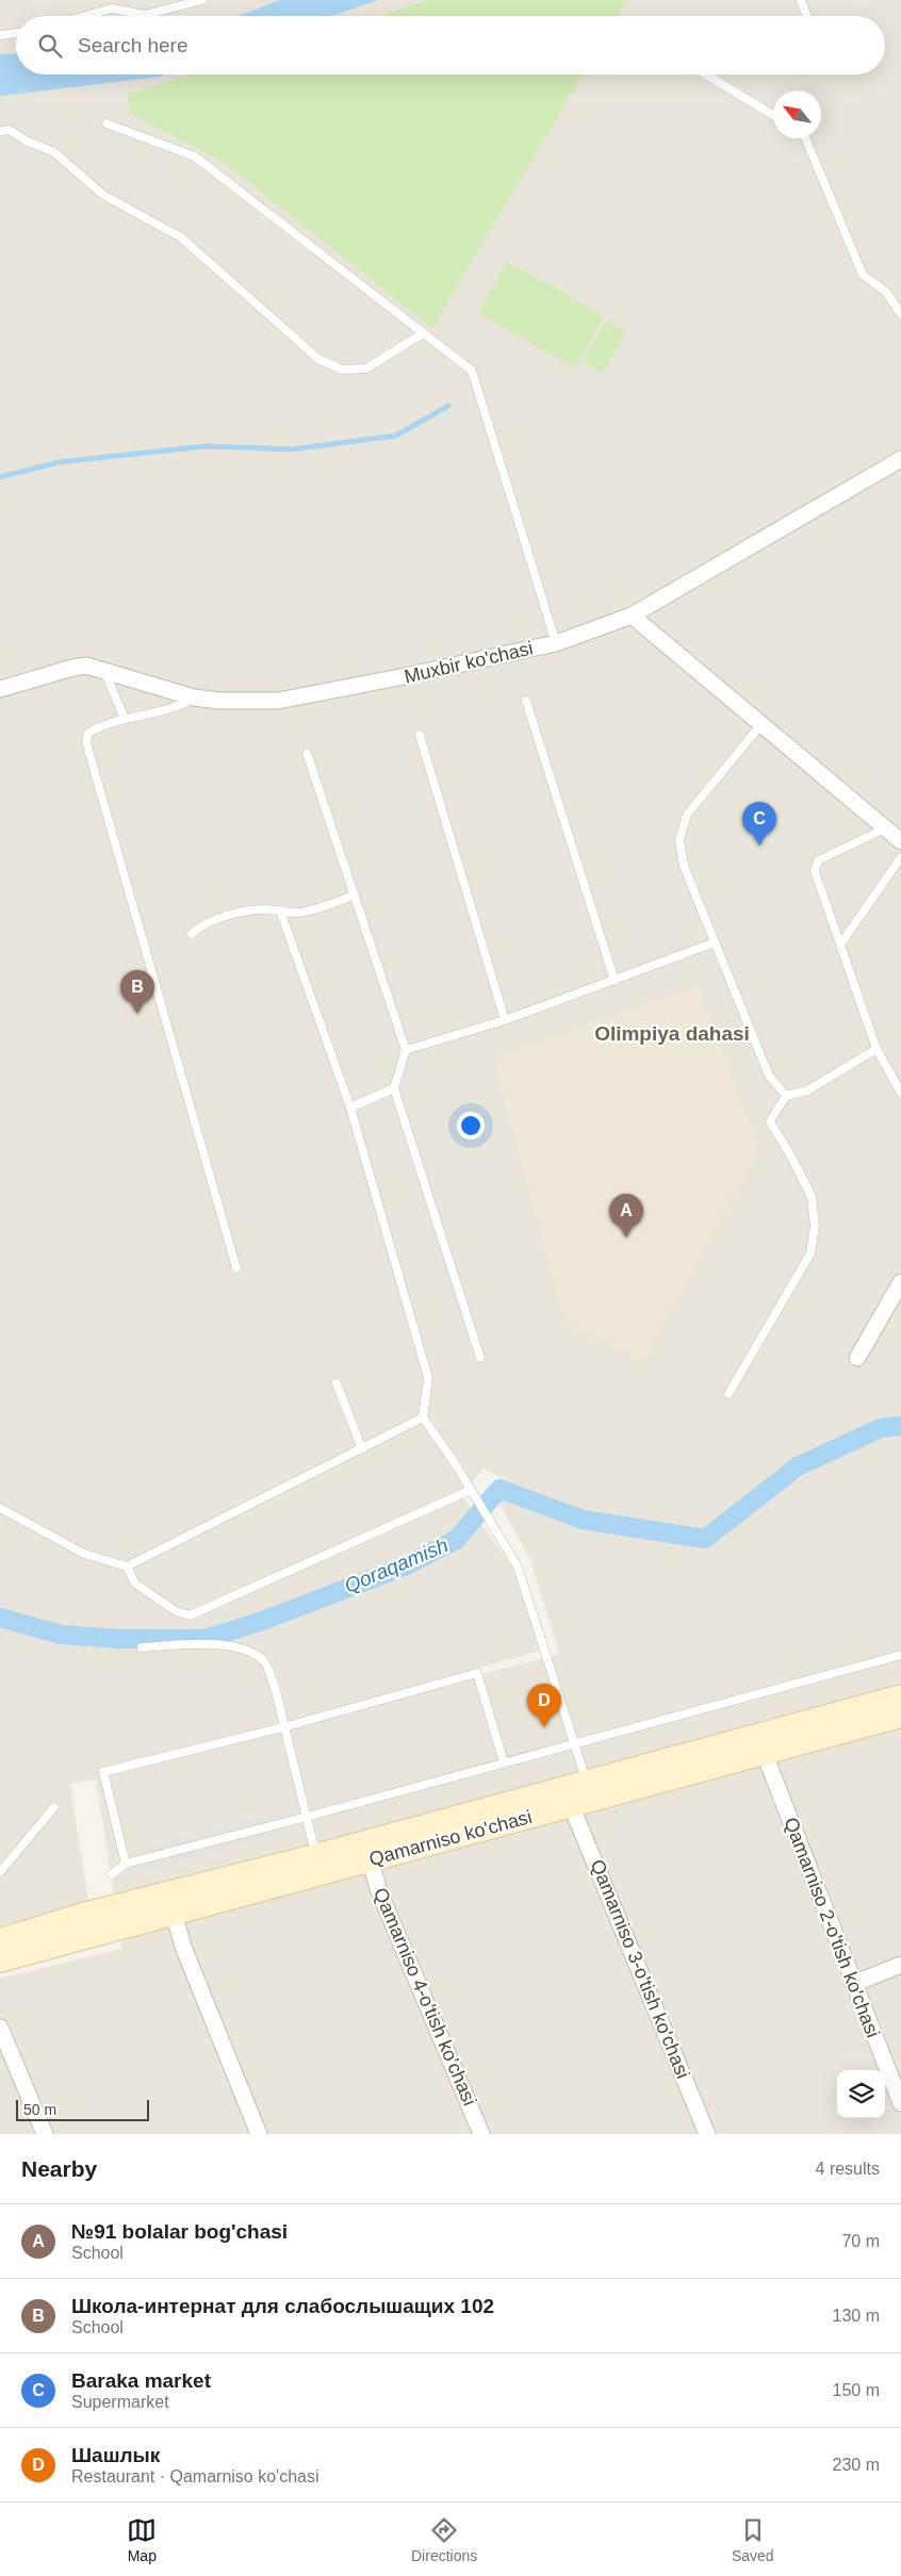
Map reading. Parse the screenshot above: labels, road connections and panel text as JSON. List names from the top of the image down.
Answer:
{
  "streets": {
    "main road": ["Qamarniso ko'chasi"],
    "street": [
      "Muxbir ko'chasi",
      "Qamarniso 2-o'tish ko'chasi",
      "Qamarniso 3-o'tish ko'chasi",
      "Qamarniso 4-o'tish ko'chasi"
    ]
  },
  "crossings": [
    ["Qamarniso ko'chasi", "Qamarniso 2-o'tish ko'chasi"],
    ["Qamarniso ko'chasi", "Qamarniso 3-o'tish ko'chasi"],
    ["Qamarniso ko'chasi", "Qamarniso 4-o'tish ko'chasi"]
  ],
  "districts": ["Olimpiya dahasi"],
  "water": ["Qoraqamish"],
  "scale_bar": "50 m",
  "north": "top left",
  "page": {
    "search": "Search here",
    "pins": [
      "C",
      "B",
      "A",
      "D"
    ],
    "scale": "50 m",
    "heading": ["Nearby", "4 results"],
    "list": [
      {
        "mark": "A",
        "name": "№91 bolalar bog'chasi",
        "note": "School",
        "value": "70 m"
      },
      {
        "mark": "B",
        "name": "Школа-интернат для слабослышащих 102",
        "note": "School",
        "value": "130 m"
      },
      {
        "mark": "C",
        "name": "Baraka market",
        "note": "Supermarket",
        "value": "150 m"
      },
      {
        "mark": "D",
        "name": "Шашлык",
        "note": "Restaurant · Qamarniso ko'chasi",
        "value": "230 m"
      }
    ],
    "nav": ["Map", "Directions", "Saved"]
  }
}
